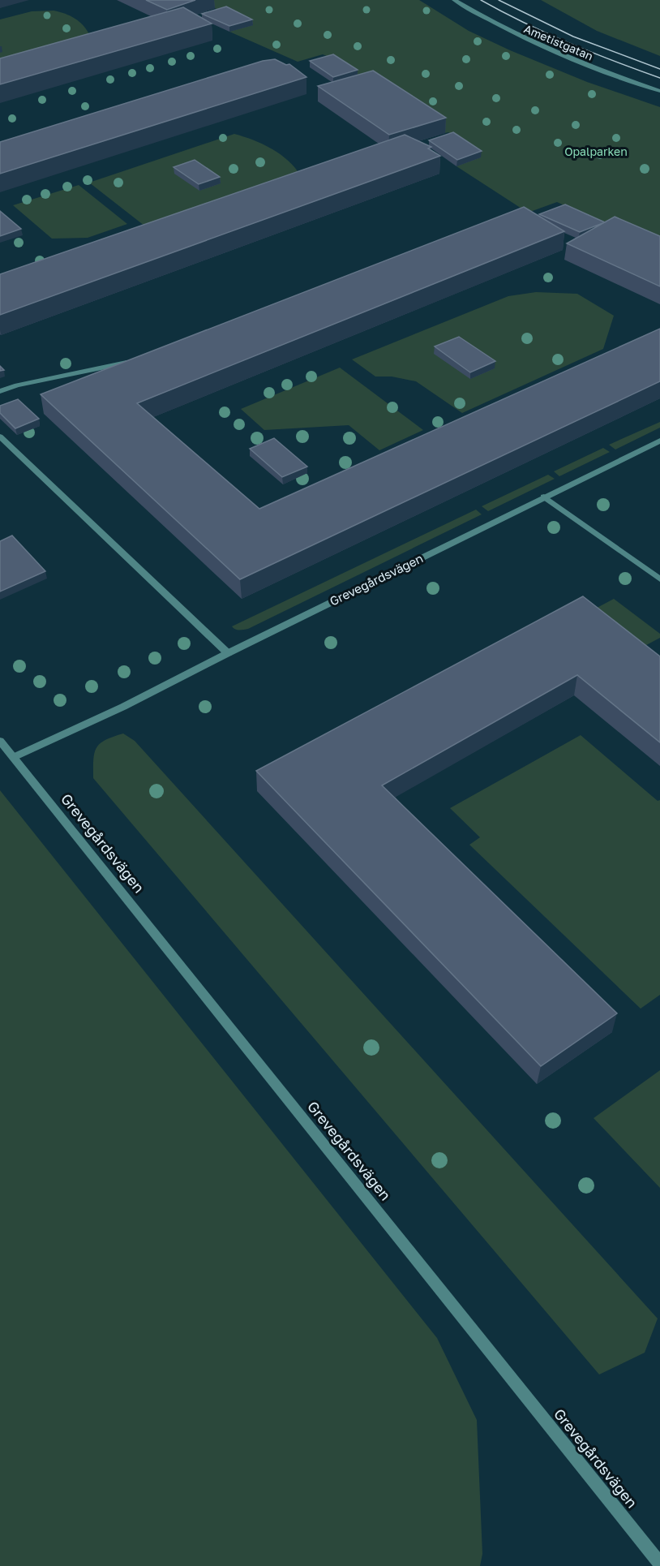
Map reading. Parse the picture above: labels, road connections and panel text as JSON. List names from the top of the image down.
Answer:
{
  "streets": {
    "street": ["Ametistgatan", "Grevegårdsvägen"]
  },
  "parks": ["Opalparken"]
}
